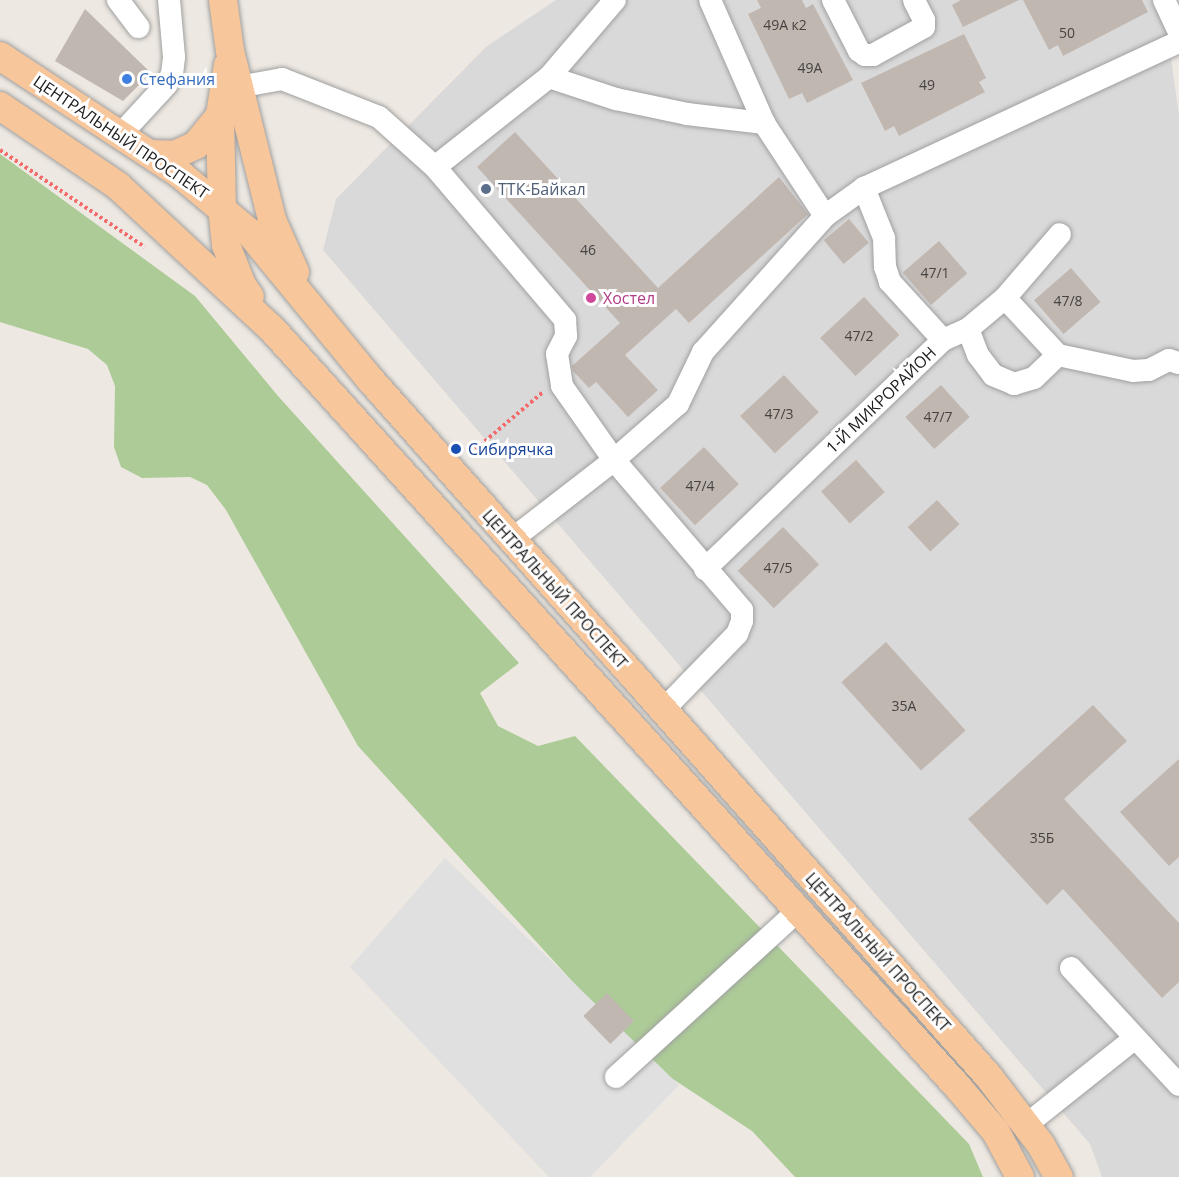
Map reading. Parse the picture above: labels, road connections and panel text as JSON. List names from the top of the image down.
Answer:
{
  "streets": {
    "main road": ["ЦЕНТРАЛЬНЫЙ ПРОСПЕКТ"],
    "street": ["1-Й МИКРОРАЙОН"]
  },
  "places": [
    "Стефания",
    "ТТК-Байкал",
    "Хостел",
    "Сибирячка"
  ],
  "house_numbers": [
    "49А к2",
    "50",
    "49А",
    "49",
    "46",
    "47/1",
    "47/8",
    "47/2",
    "47/3",
    "47/7",
    "47/4",
    "47/5",
    "35А",
    "35Б"
  ]
}
